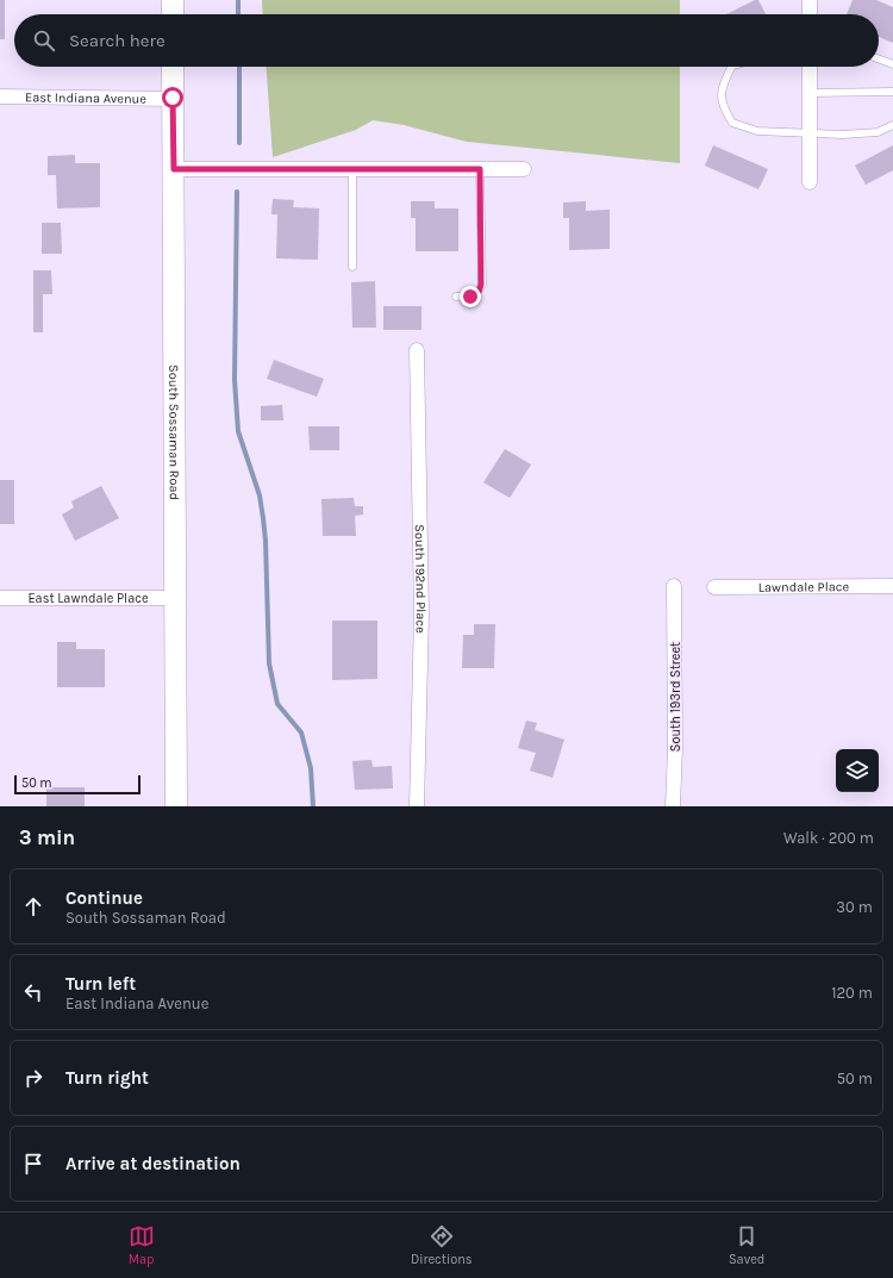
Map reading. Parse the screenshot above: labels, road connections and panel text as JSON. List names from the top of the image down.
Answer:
{
  "streets": {
    "main road": ["South Sossaman Road"],
    "street": [
      "East Indiana Avenue",
      "South 192nd Place",
      "Lawndale Place",
      "East Lawndale Place",
      "South 193rd Street"
    ]
  },
  "crossings": [
    ["East Indiana Avenue", "South Sossaman Road"],
    ["South Sossaman Road", "East Lawndale Place"]
  ],
  "scale_bar": "50 m",
  "page": {
    "search": "Search here",
    "scale": "50 m",
    "heading": ["3 min", "Walk · 200 m"],
    "list": [
      ["Continue", "South Sossaman Road", "30 m"],
      ["Turn left", "East Indiana Avenue", "120 m"],
      ["Turn right", "50 m"],
      "Arrive at destination"
    ],
    "nav": ["Map", "Directions", "Saved"]
  }
}
